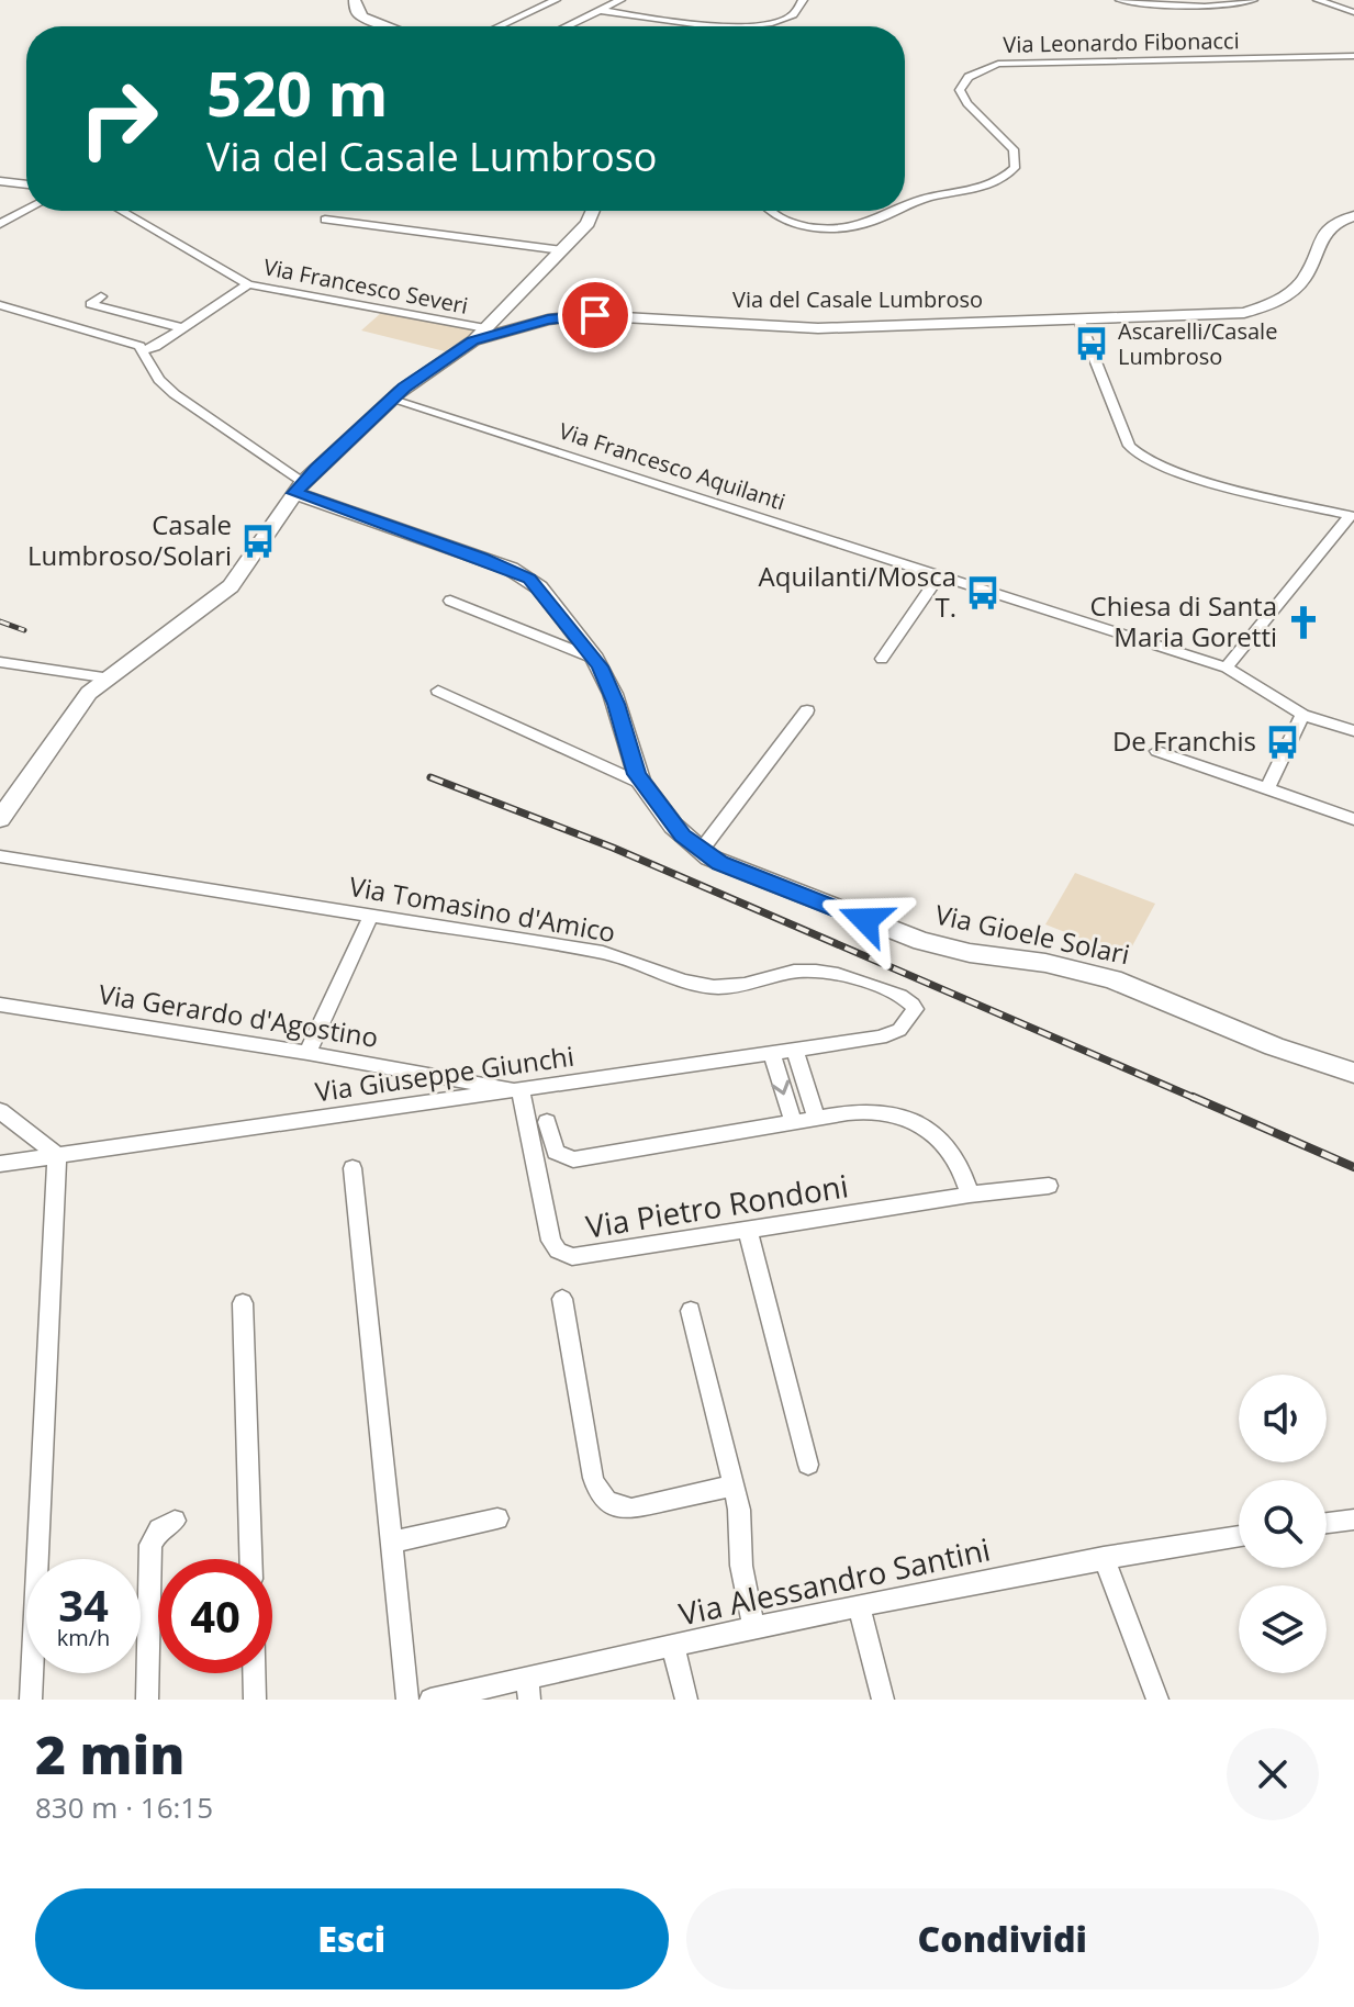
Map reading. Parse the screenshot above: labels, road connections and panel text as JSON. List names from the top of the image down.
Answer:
{
  "streets": {
    "street": [
      "Via Leonardo Fibonacci",
      "Via Francesco Severi",
      "Via del Casale Lumbroso",
      "Via Francesco Aquilanti",
      "Via Tomasino d'Amico",
      "Via Gioele Solari",
      "Via Gerardo d'Agostino",
      "Via Giuseppe Giunchi",
      "Via Pietro Rondoni",
      "Via Alessandro Santini"
    ]
  },
  "crossings": [
    ["Via Francesco Severi", "Via del Casale Lumbroso"],
    ["Via del Casale Lumbroso", "Via Francesco Aquilanti"],
    ["Via del Casale Lumbroso", "Via Gioele Solari"],
    ["Via Tomasino d'Amico", "Via Giuseppe Giunchi"],
    ["Via Gerardo d'Agostino", "Via Giuseppe Giunchi"],
    ["Via Gerardo d'Agostino", "Via Pietro Rondoni"],
    ["Via Giuseppe Giunchi", "Via Pietro Rondoni"]
  ],
  "places": {
    "bus stop": [
      "Ascarelli/Casale Lumbroso",
      "Casale Lumbroso/Solari",
      "Aquilanti/Mosca T.",
      "De Franchis"
    ],
    "church": ["Chiesa di Santa Maria Goretti"]
  },
  "page": {
    "turn": ["520 m", "Via del Casale Lumbroso"],
    "speed": "34 km/h",
    "limit": "40",
    "heading": ["2 min", "830 m · 16:15"],
    "buttons": ["Esci", "Condividi"]
  }
}
